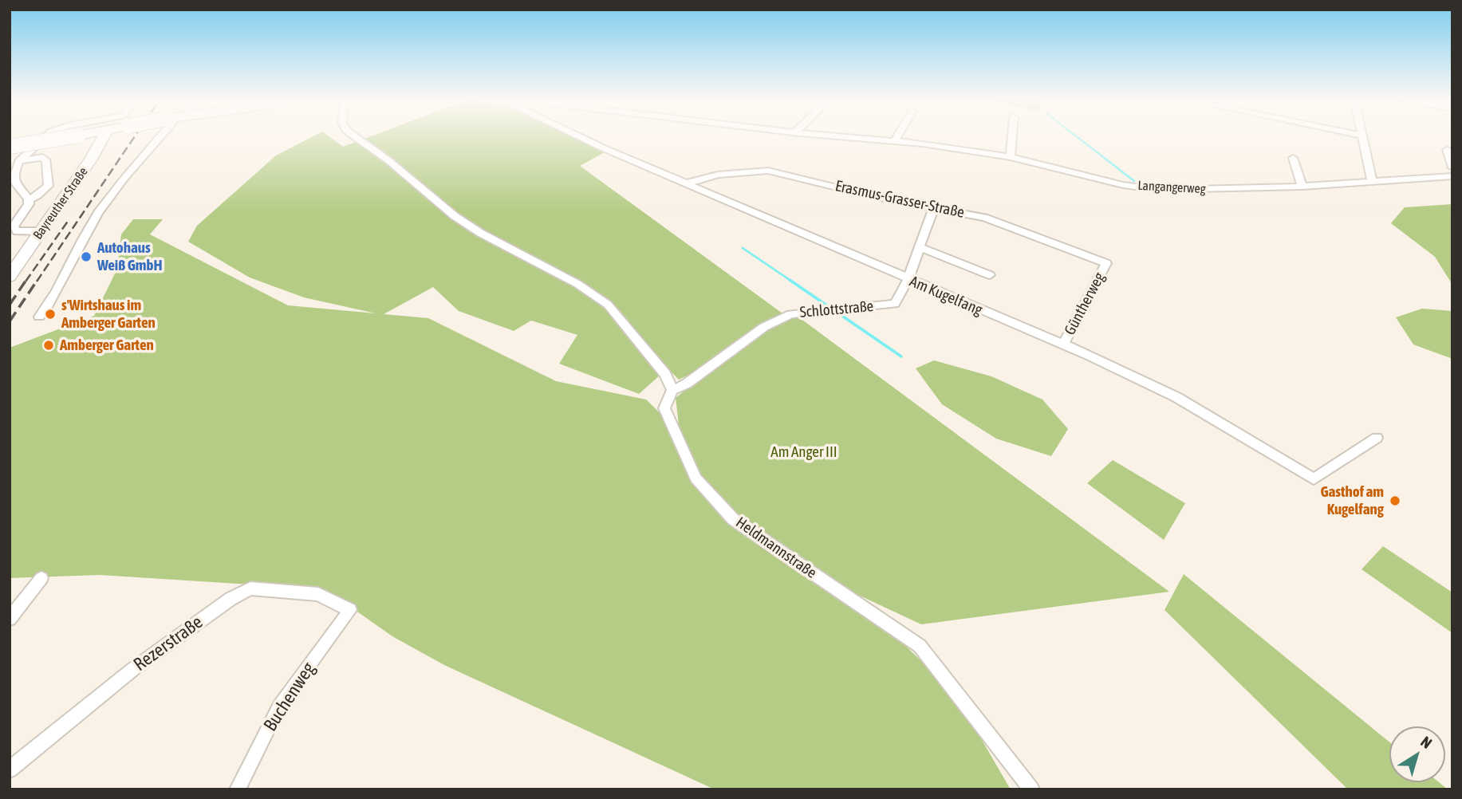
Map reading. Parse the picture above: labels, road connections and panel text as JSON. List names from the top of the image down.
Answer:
{
  "streets": {
    "main road": ["Bayreuther Straße"],
    "street": [
      "Langangerweg",
      "Erasmus-Grasser-Straße",
      "Am Kugelfang",
      "Güntherweg",
      "Schlottstraße",
      "Heldmannstraße",
      "Rezerstraße",
      "Buchenweg"
    ]
  },
  "crossings": [
    ["Erasmus-Grasser-Straße", "Am Kugelfang"],
    ["Erasmus-Grasser-Straße", "Güntherweg"],
    ["Erasmus-Grasser-Straße", "Schlottstraße"],
    ["Am Kugelfang", "Güntherweg"],
    ["Am Kugelfang", "Schlottstraße"],
    ["Schlottstraße", "Heldmannstraße"],
    ["Rezerstraße", "Buchenweg"]
  ],
  "parks": ["Am Anger III"],
  "places": [
    "Autohaus Weiß GmbH",
    "s'Wirtshaus im Amberger Garten",
    "Amberger Garten",
    "Gasthof am Kugelfang"
  ],
  "north": "top right"
}
